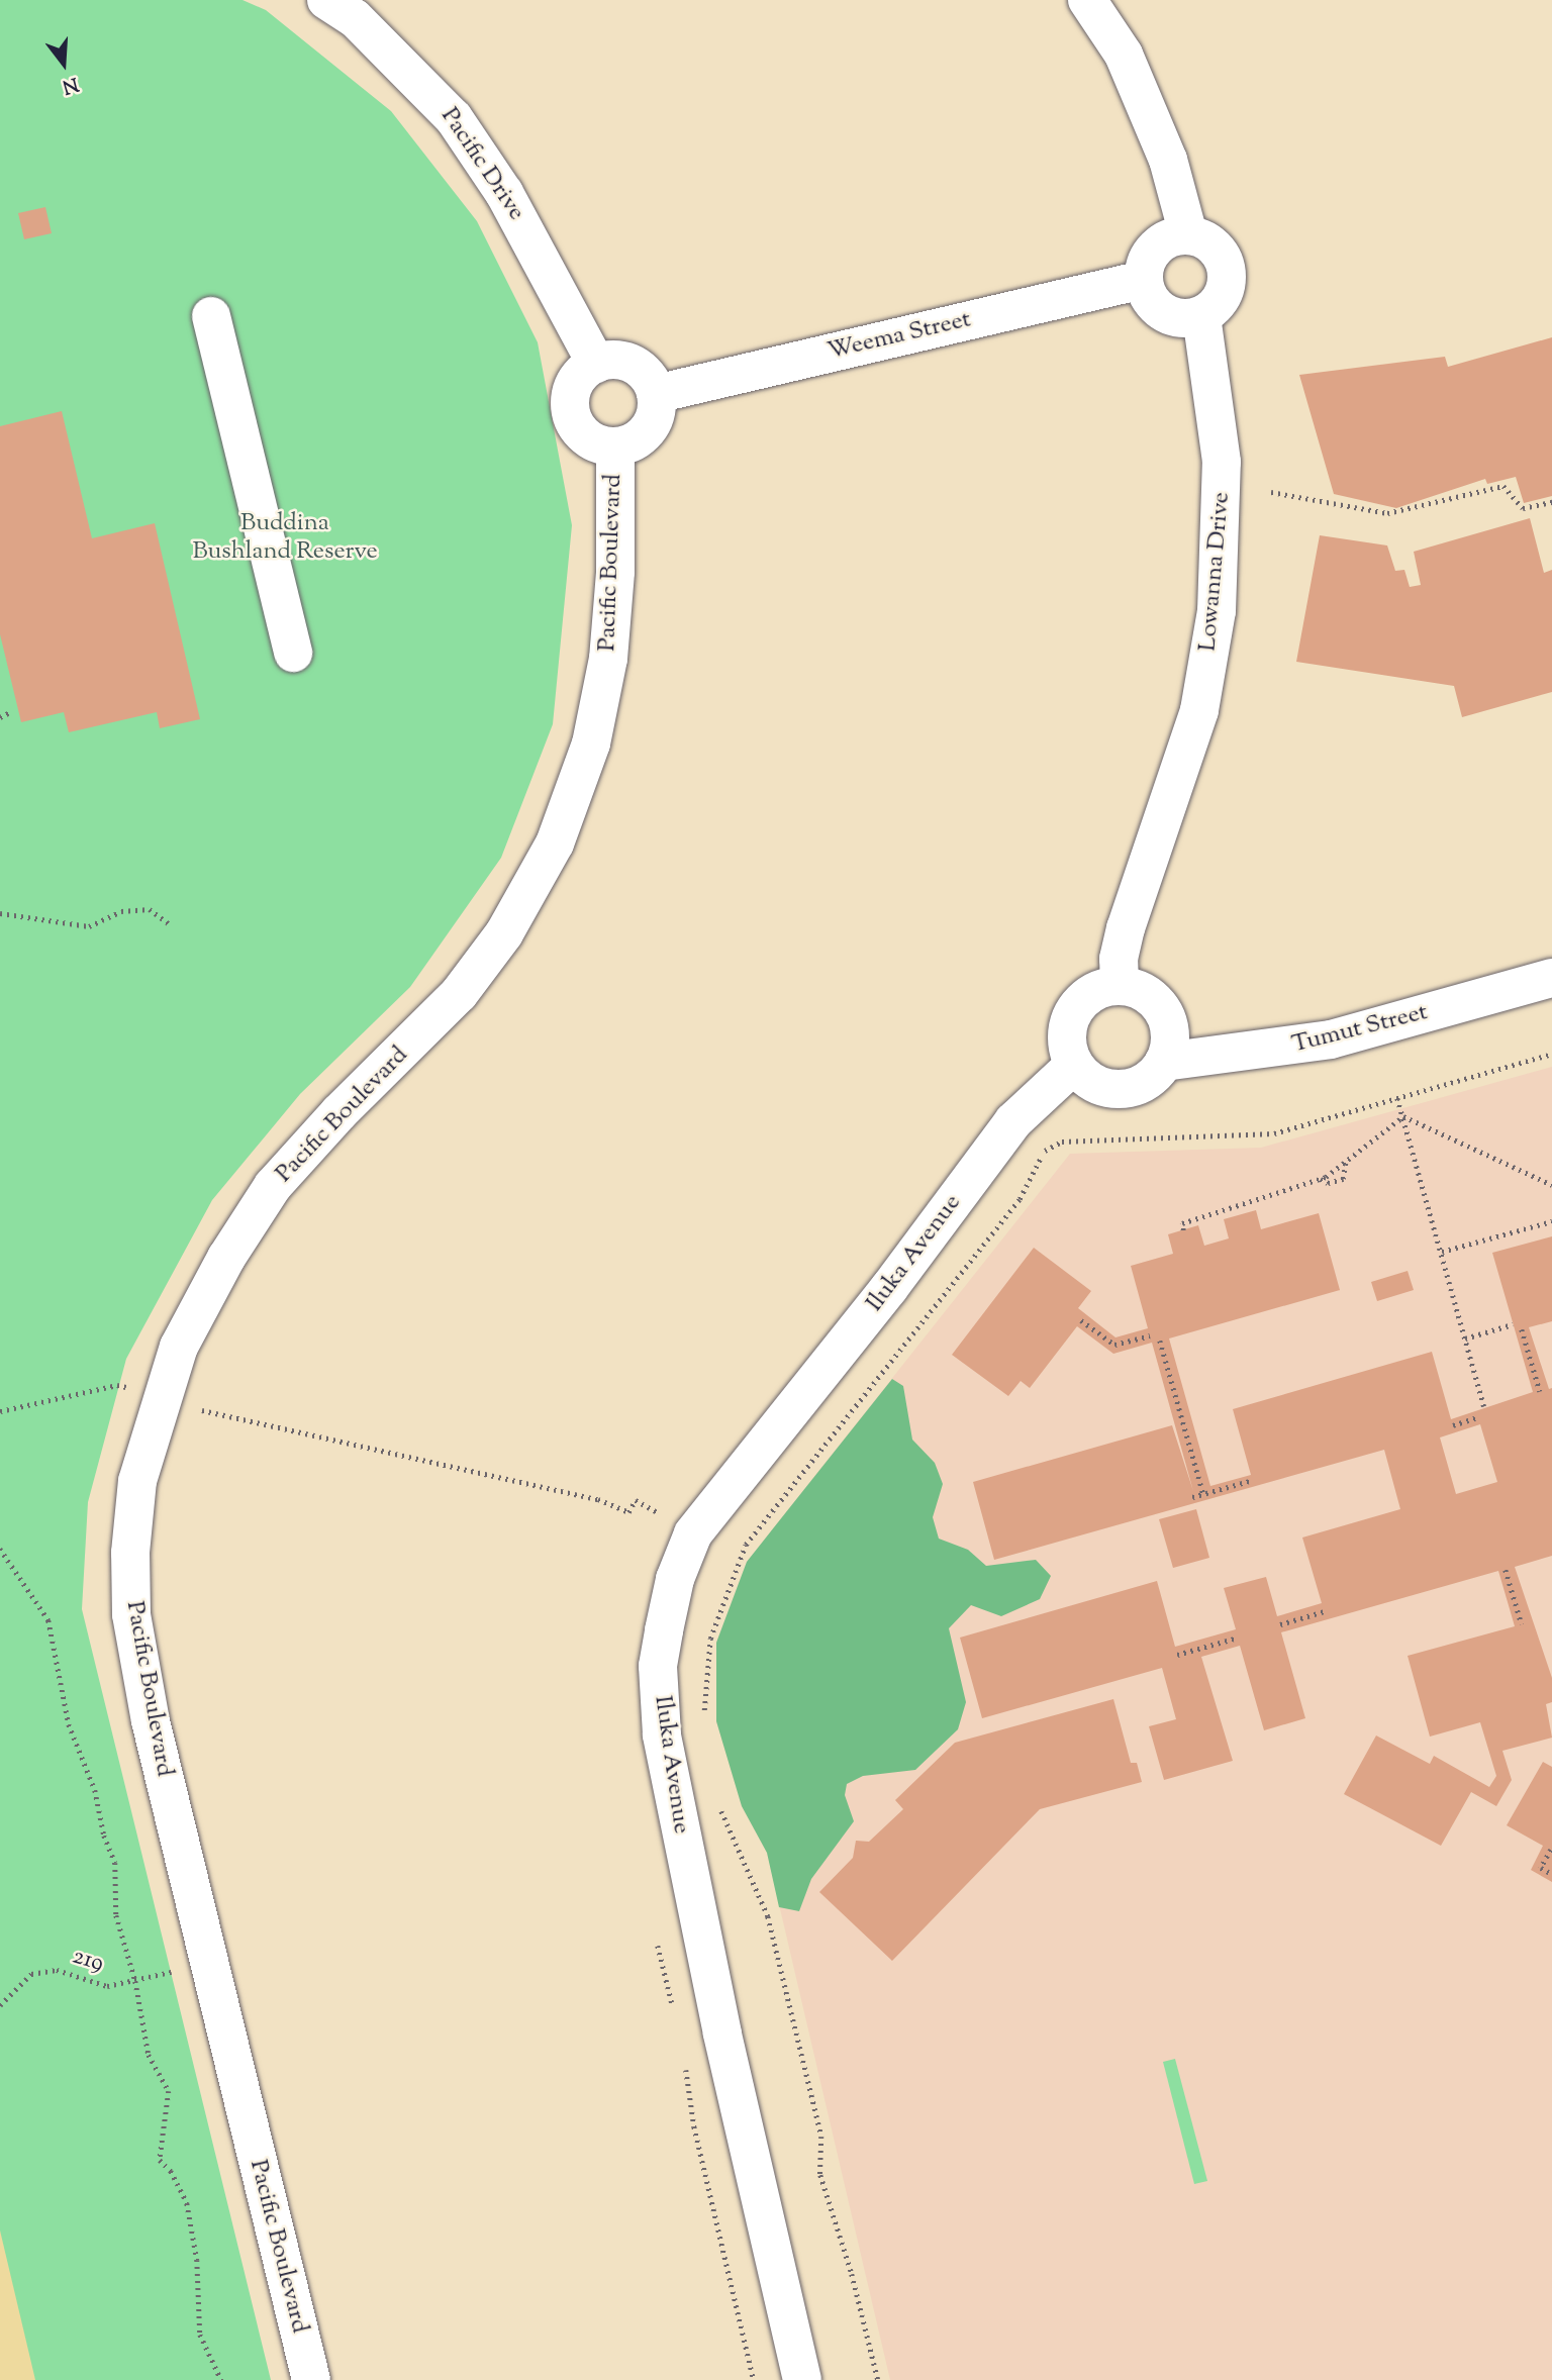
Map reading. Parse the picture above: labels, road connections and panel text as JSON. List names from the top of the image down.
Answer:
{
  "streets": {
    "street": [
      "Pacific Drive",
      "Weema Street",
      "Pacific Boulevard",
      "Lowanna Drive",
      "Tumut Street",
      "Iluka Avenue"
    ],
    "path": ["219"]
  },
  "crossings": [
    ["Pacific Drive", "Weema Street"],
    ["Pacific Drive", "Pacific Boulevard"],
    ["Weema Street", "Pacific Boulevard"],
    ["Weema Street", "Lowanna Drive"],
    ["Lowanna Drive", "Tumut Street"],
    ["Lowanna Drive", "Iluka Avenue"],
    ["Tumut Street", "Iluka Avenue"]
  ],
  "parks": ["Buddina Bushland Reserve"],
  "north": "bottom"
}
